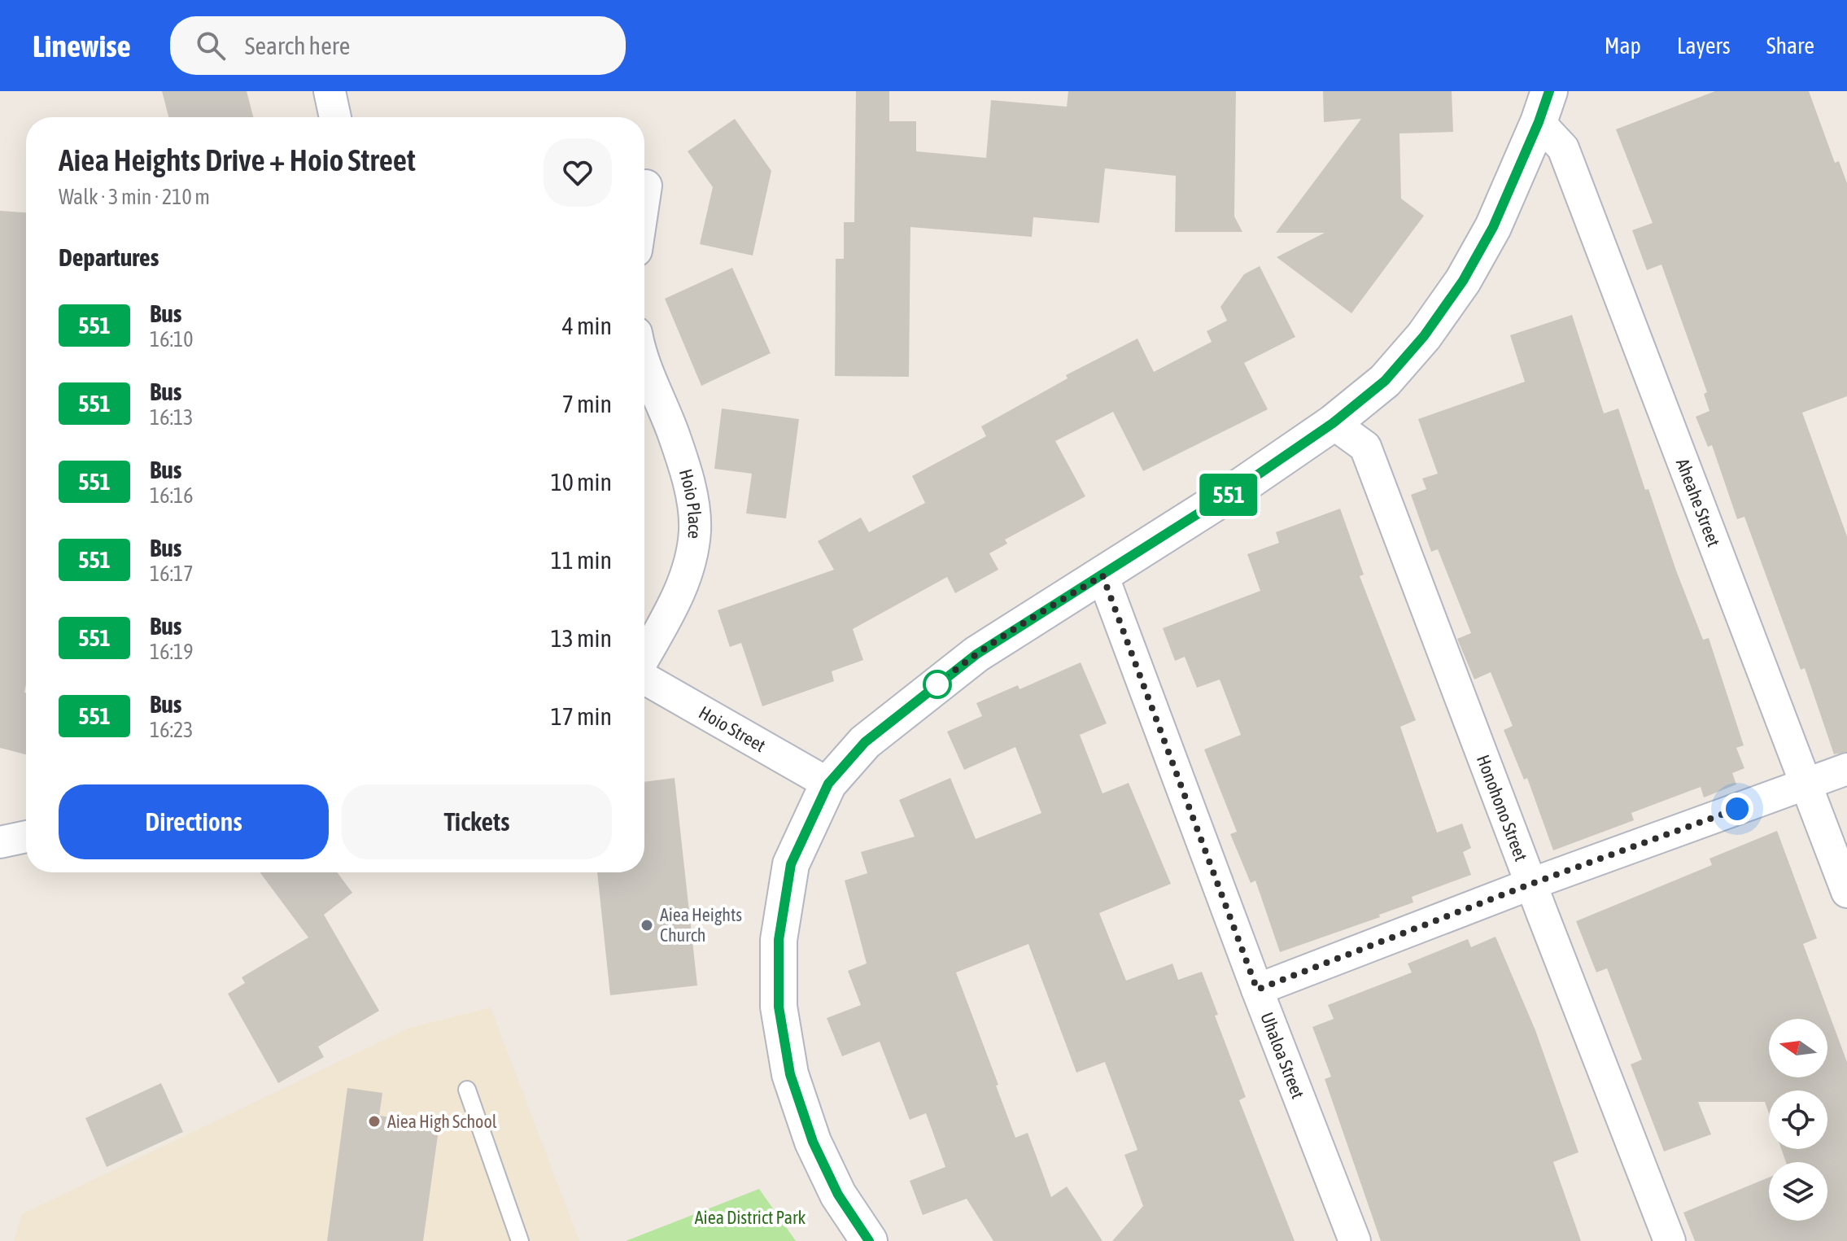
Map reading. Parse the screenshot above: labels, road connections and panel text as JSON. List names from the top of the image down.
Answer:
{
  "streets": {
    "street": [
      "Aheahe Street",
      "Hoio Place",
      "Hoio Street",
      "Honohono Street",
      "Uhaloa Street"
    ]
  },
  "parks": ["Aiea District Park"],
  "places": ["Aiea Heights Church", "Aiea High School"],
  "lines": ["bus line 551"],
  "north": "left",
  "page": {
    "header": "Linewise",
    "search": "Search here",
    "nav": ["Map", "Layers", "Share"],
    "on_map": "551",
    "heading": [
      ["Aiea Heights Drive + Hoio Street", "Walk · 3 min · 210 m"],
      "Departures"
    ],
    "list": [
      {
        "mark": "551",
        "name": "Bus",
        "note": "16:10",
        "value": "4 min"
      },
      {
        "mark": "551",
        "name": "Bus",
        "note": "16:13",
        "value": "7 min"
      },
      {
        "mark": "551",
        "name": "Bus",
        "note": "16:16",
        "value": "10 min"
      },
      {
        "mark": "551",
        "name": "Bus",
        "note": "16:17",
        "value": "11 min"
      },
      {
        "mark": "551",
        "name": "Bus",
        "note": "16:19",
        "value": "13 min"
      },
      {
        "mark": "551",
        "name": "Bus",
        "note": "16:23",
        "value": "17 min"
      }
    ],
    "buttons": ["Directions", "Tickets"]
  }
}
